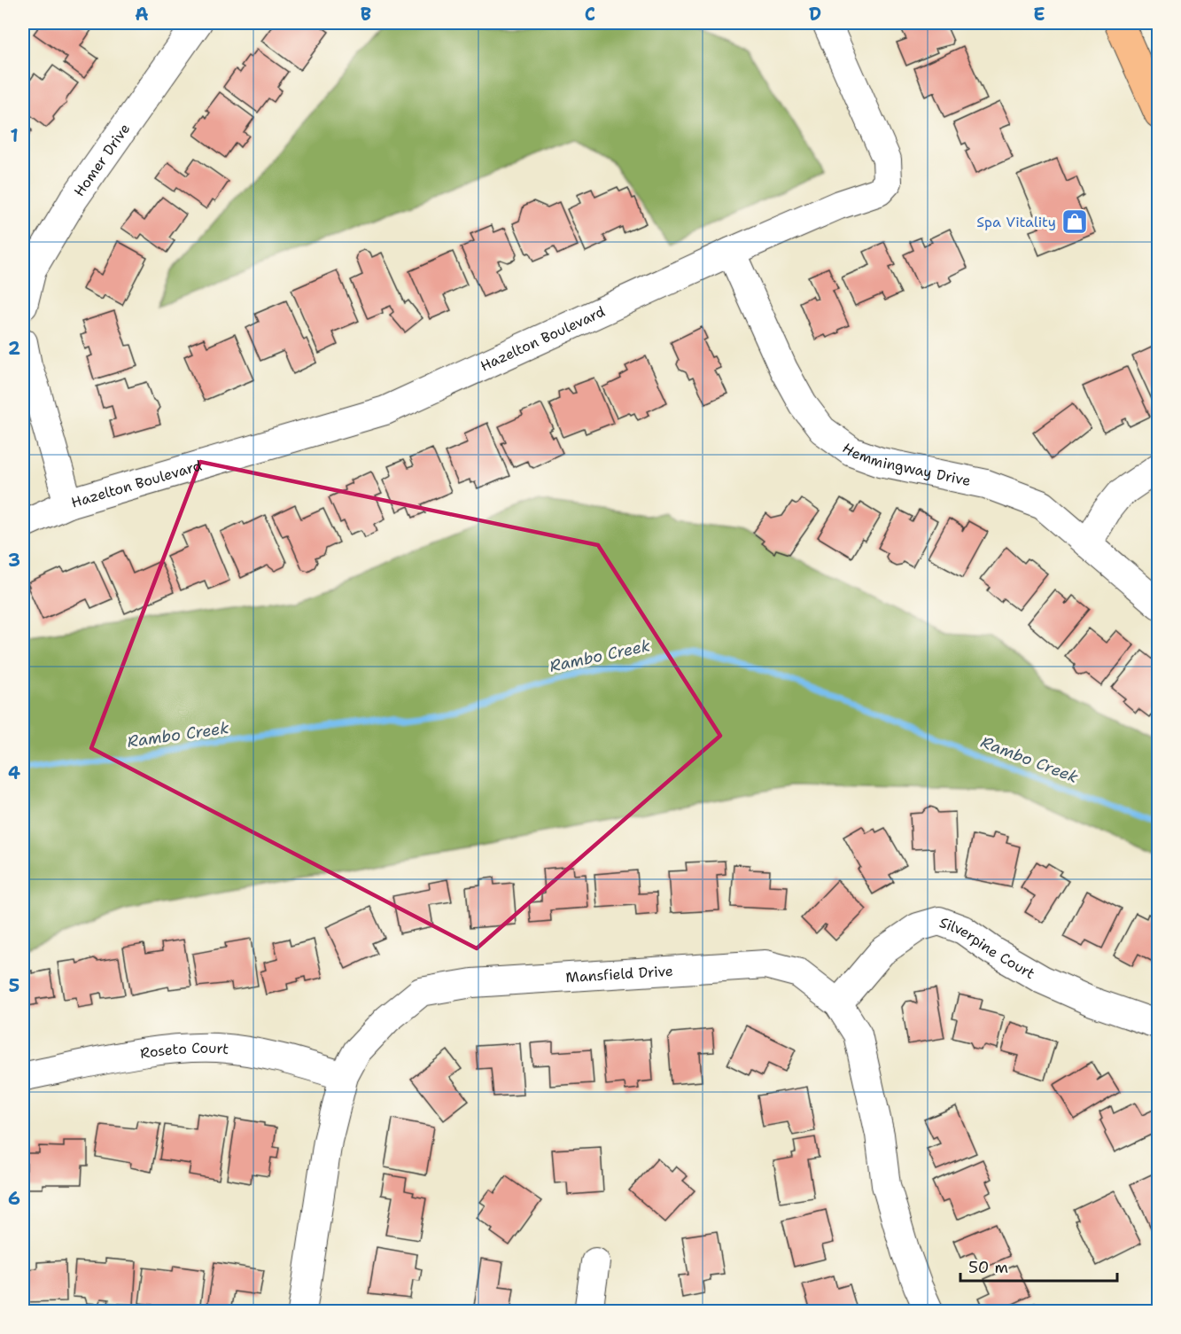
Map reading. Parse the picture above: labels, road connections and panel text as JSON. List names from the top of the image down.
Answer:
{
  "streets": {
    "street": [
      "Homer Drive",
      "Hazelton Boulevard",
      "Hemmingway Drive",
      "Silverpine Court",
      "Mansfield Drive",
      "Roseto Court"
    ]
  },
  "crossings": [
    ["Hazelton Boulevard", "Hemmingway Drive"],
    ["Silverpine Court", "Mansfield Drive"],
    ["Mansfield Drive", "Roseto Court"]
  ],
  "water": ["Rambo Creek"],
  "places": {
    "shop": ["Spa Vitality"]
  },
  "scale_bar": "50 m",
  "grid": {
    "columns": [
      "A",
      "B",
      "C",
      "D",
      "E"
    ],
    "rows": [
      "1",
      "2",
      "3",
      "4",
      "5",
      "6"
    ]
  }
}
